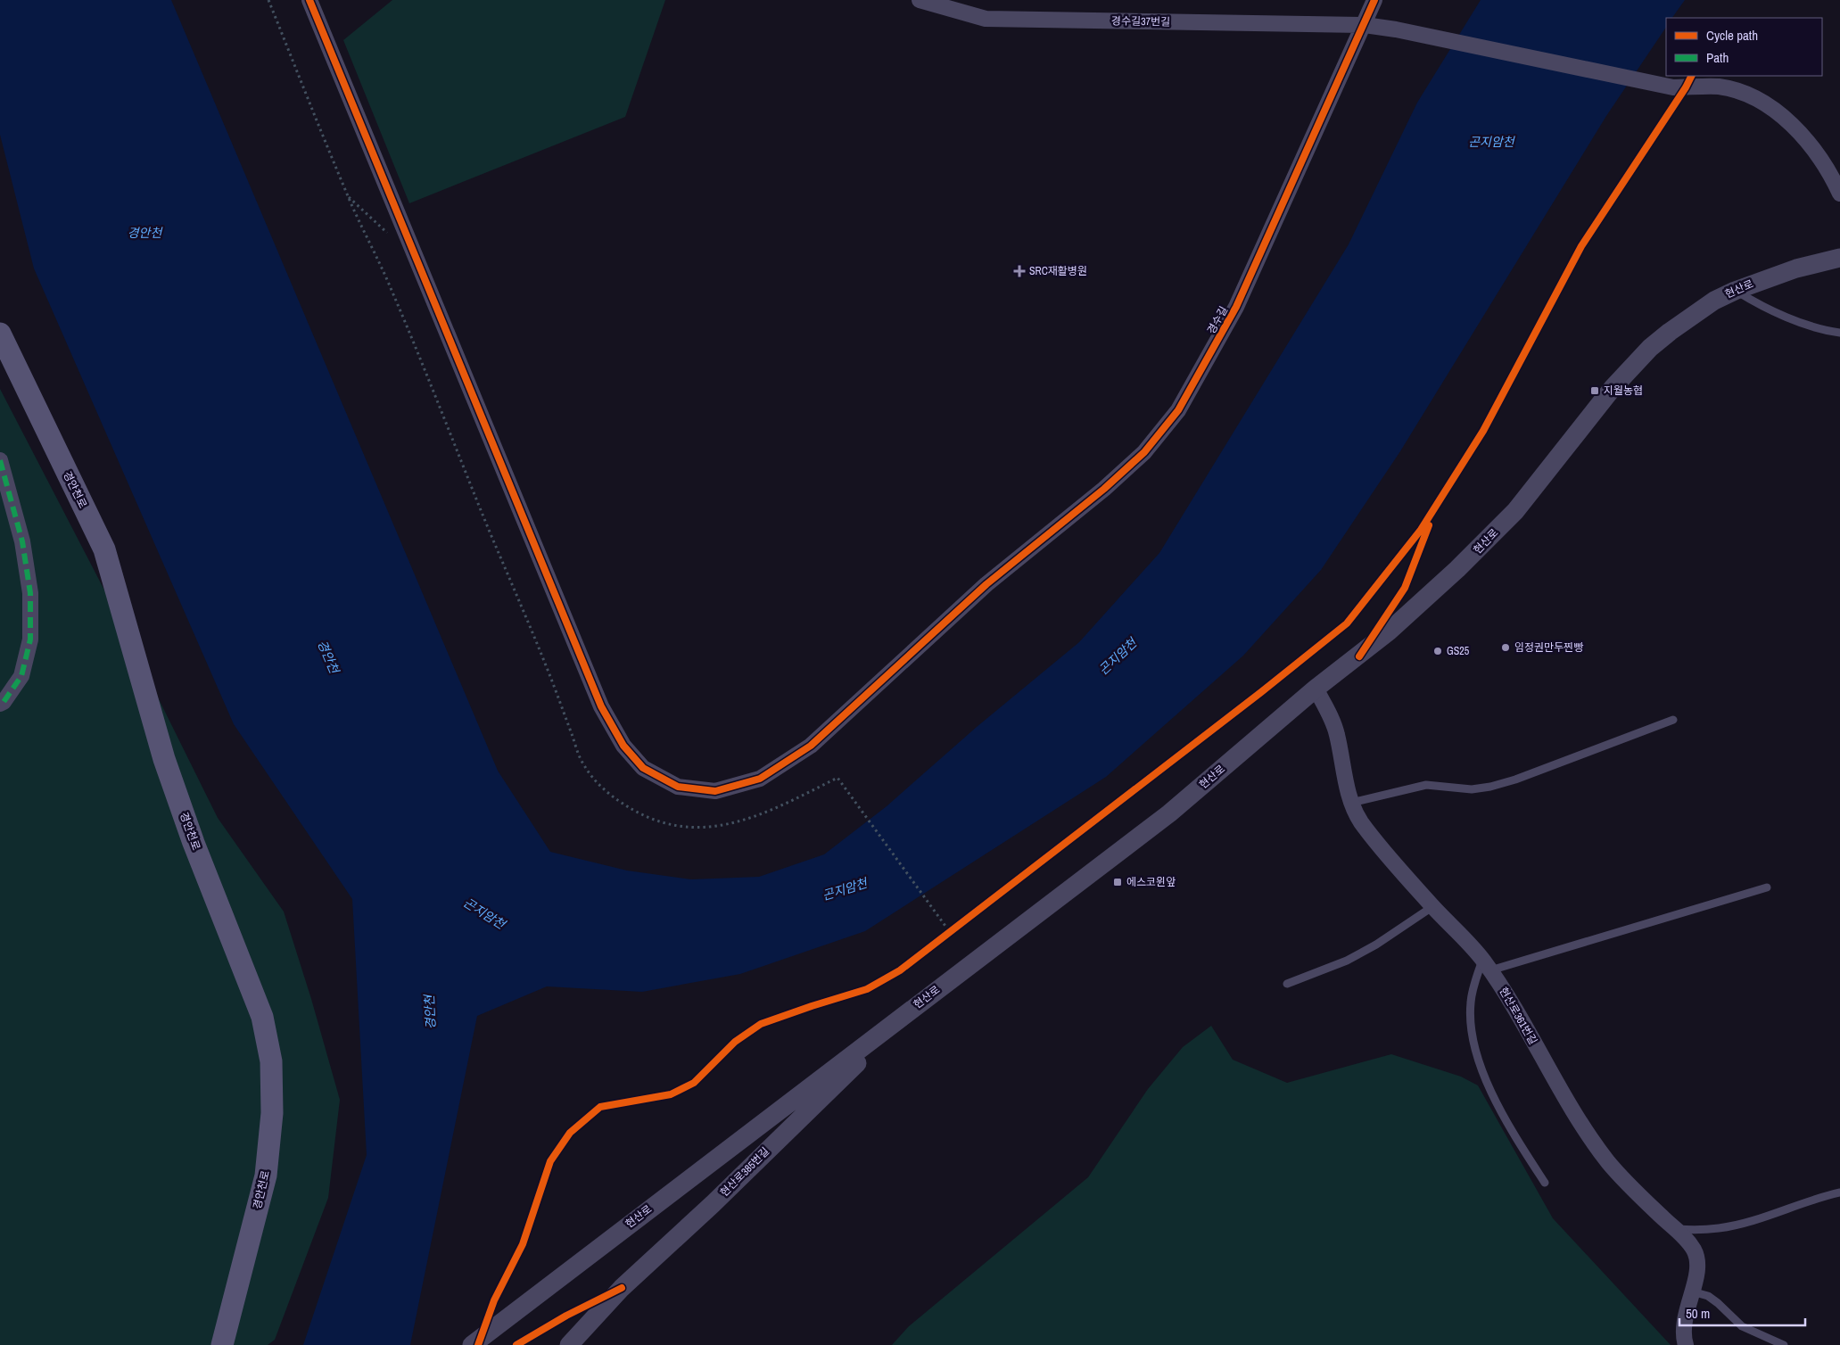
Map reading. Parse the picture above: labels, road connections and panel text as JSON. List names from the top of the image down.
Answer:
{
  "streets": {
    "main road": ["경안천로"],
    "street": [
      "경수길37번길",
      "현산로",
      "경수길",
      "현산로361번길",
      "현산로385번길"
    ]
  },
  "crossings": [
    ["경수길37번길", "경수길"],
    ["현산로", "현산로361번길"],
    ["현산로", "현산로385번길"]
  ],
  "water": ["곤지암천", "경안천"],
  "places": {
    "health": ["SRC재활병원"],
    "transit": ["지월농협", "에스코윈앞"],
    "other": ["임정권만두찐빵", "GS25"]
  },
  "legend": ["Cycle path", "Path"],
  "scale_bar": "50 m"
}
